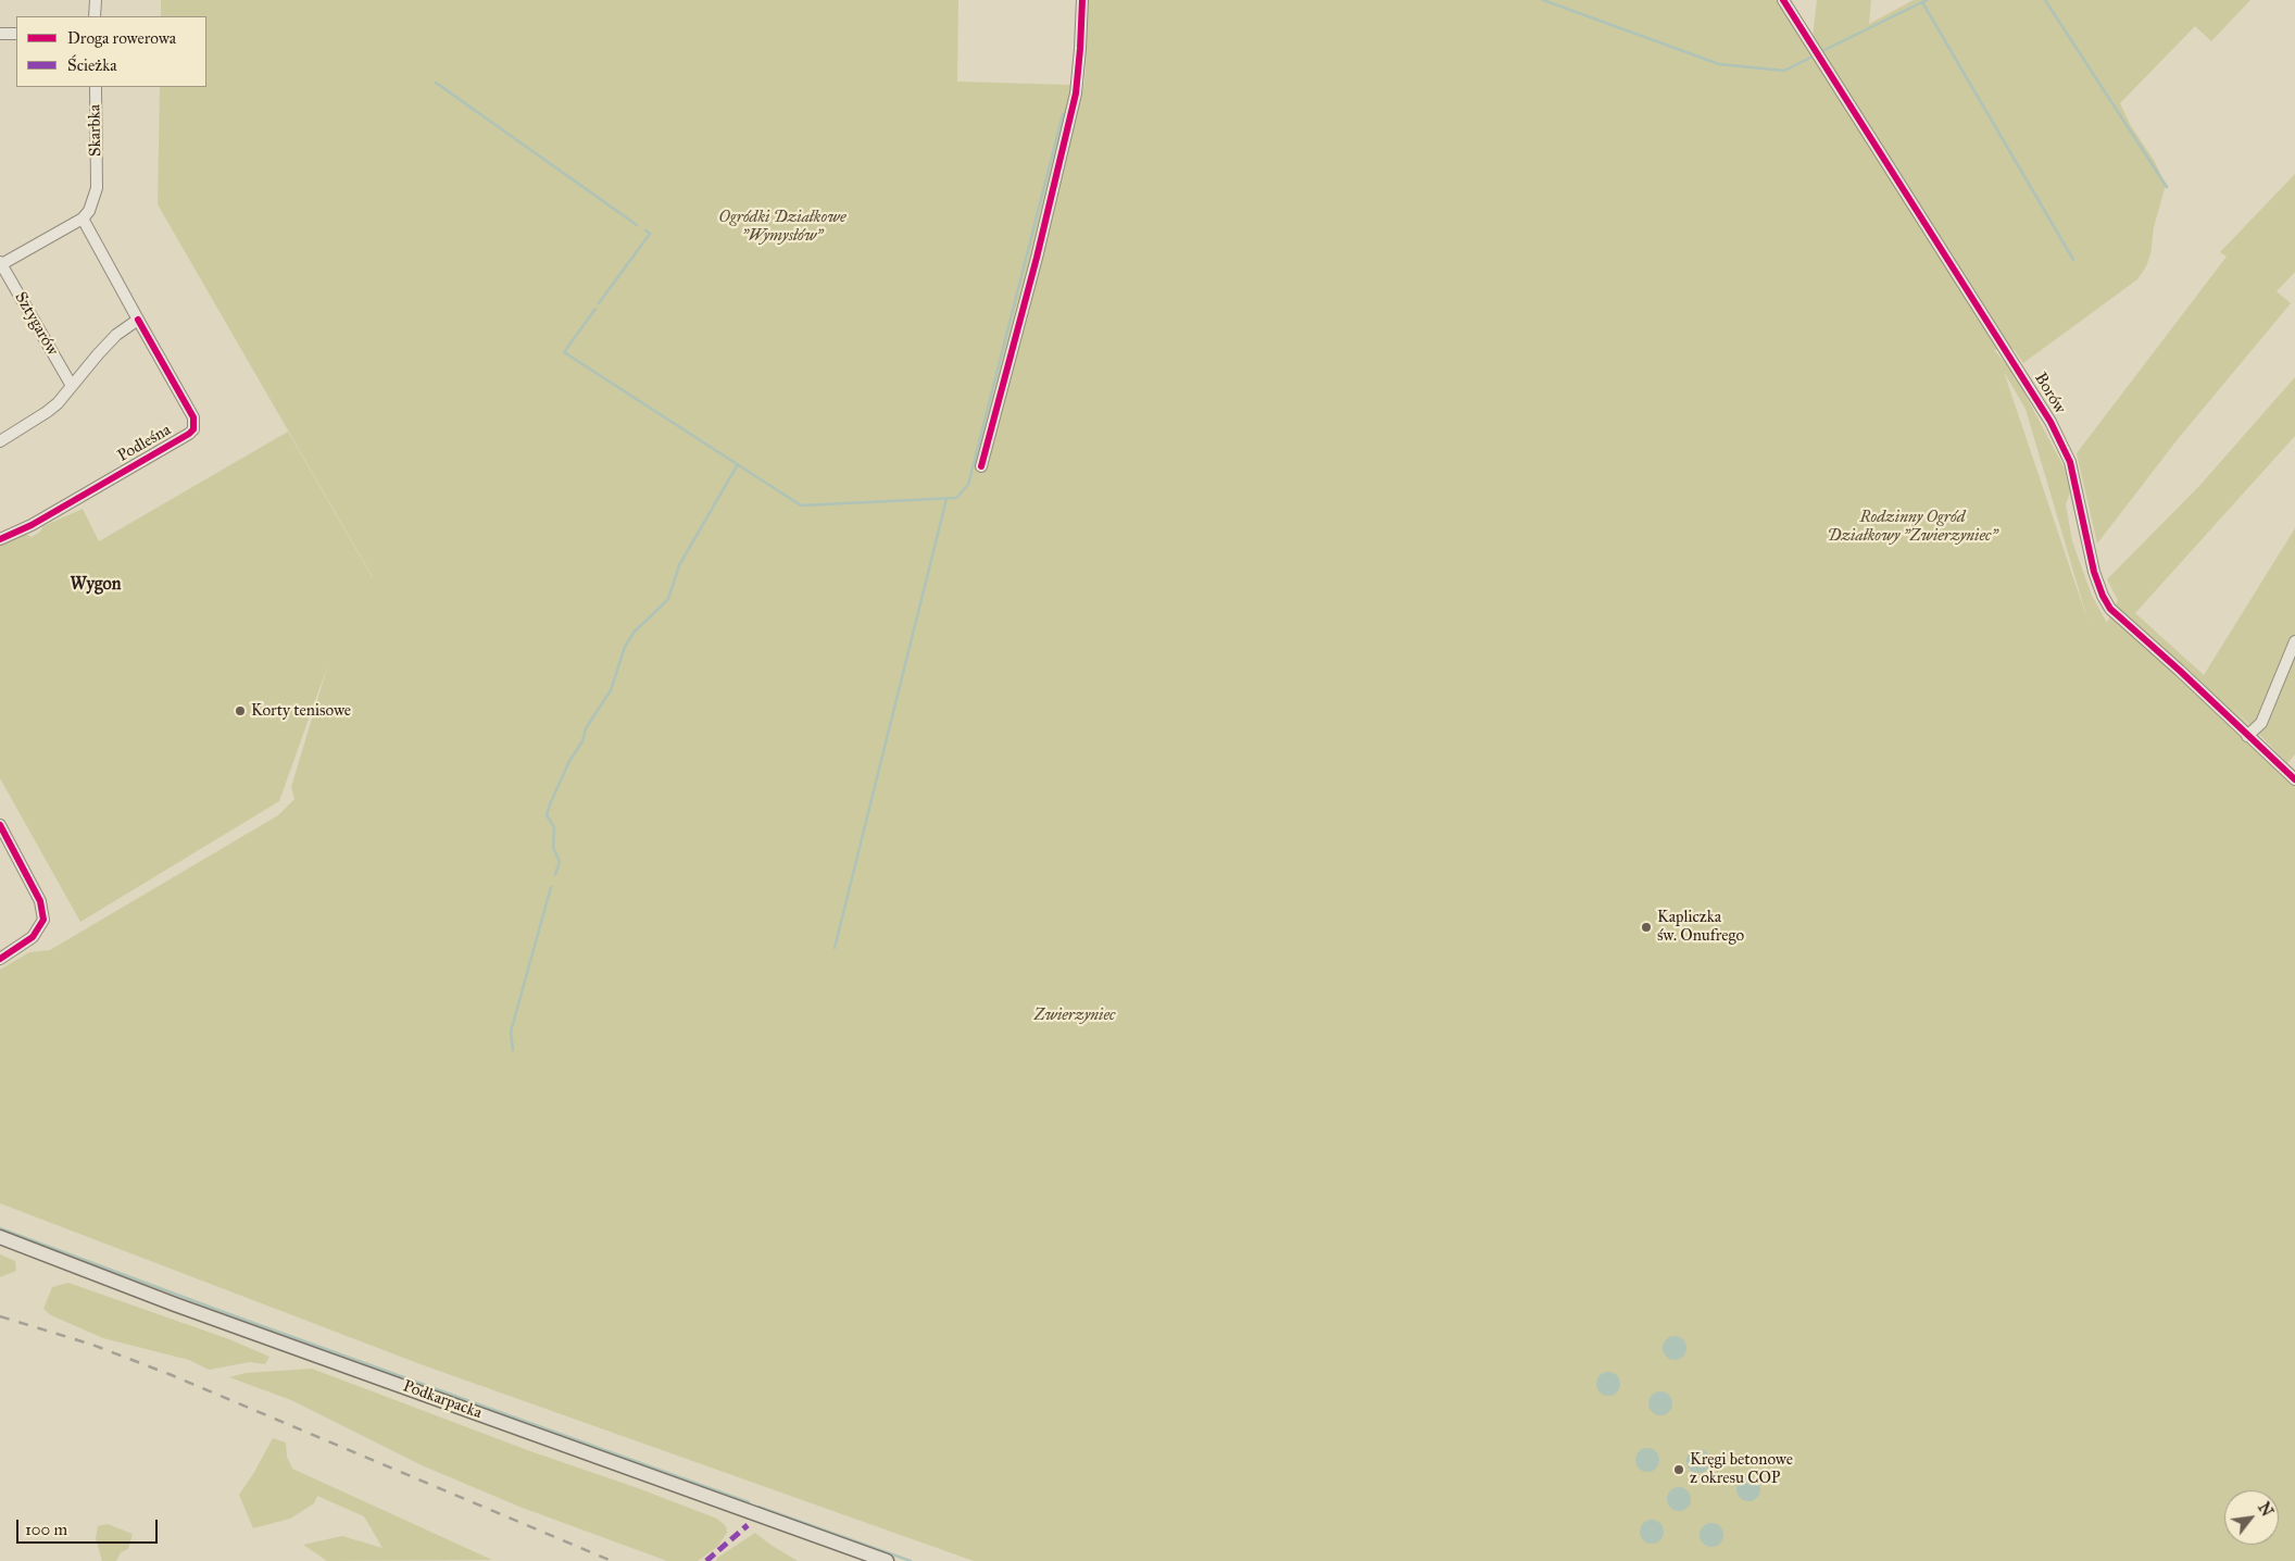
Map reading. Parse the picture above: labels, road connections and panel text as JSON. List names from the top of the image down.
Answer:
{
  "streets": {
    "main road": ["Podkarpacka"],
    "street": [
      "Skarbka",
      "Sztygarów",
      "Borów",
      "Podleśna"
    ]
  },
  "districts": ["Wygon"],
  "parks": ["Ogródki Działkowe \"Wymysłów\"", "Rodzinny Ogród Działkowy \"Zwierzyniec\"", "Zwierzyniec"],
  "places": ["Korty tenisowe", "Kapliczka św. Onufrego", "Kręgi betonowe z okresu COP"],
  "legend": ["Droga rowerowa", "Ścieżka"],
  "scale_bar": "100 m",
  "north": "top right"
}
